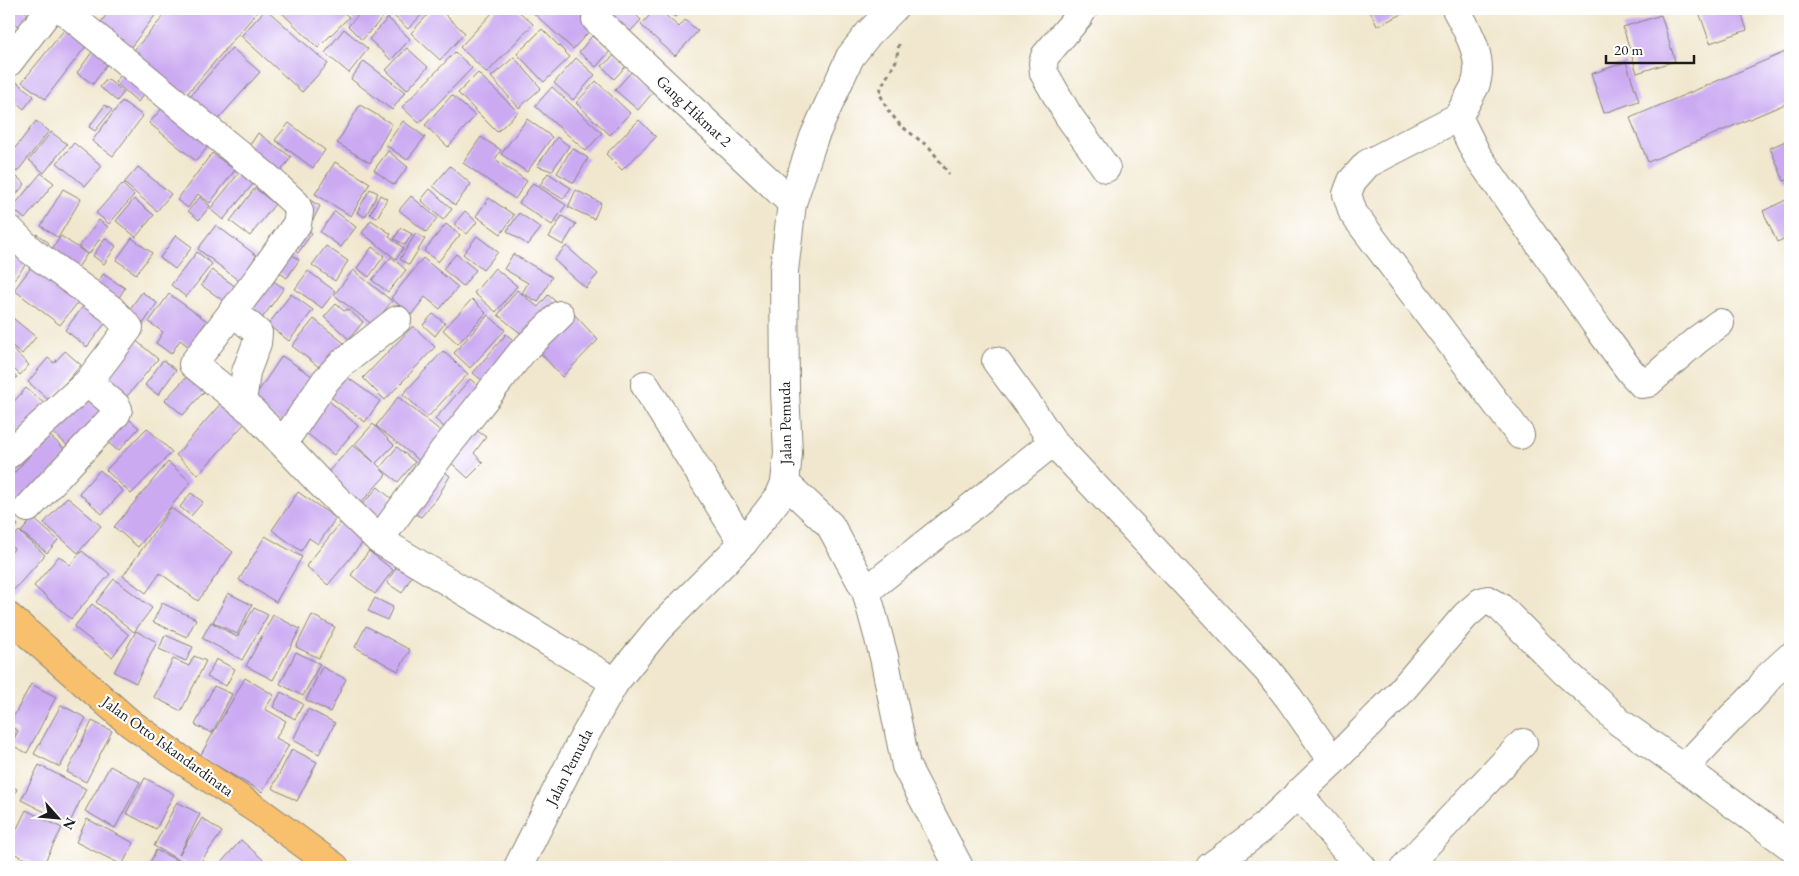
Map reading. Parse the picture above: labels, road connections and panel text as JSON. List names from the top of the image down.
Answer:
{
  "streets": {
    "main road": ["Jalan Otto Iskandardinata"],
    "street": ["Gang Hikmat 2", "Jalan Pemuda"]
  },
  "crossings": [
    ["Gang Hikmat 2", "Jalan Pemuda"]
  ],
  "scale_bar": "20 m",
  "north": "bottom right"
}
